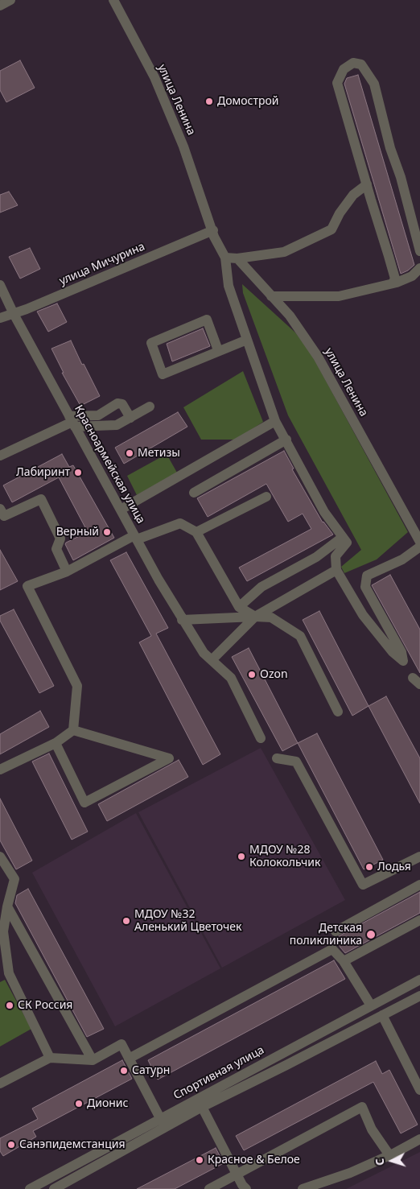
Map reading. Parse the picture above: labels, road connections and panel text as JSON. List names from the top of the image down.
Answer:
{
  "streets": {
    "street": [
      "улица Ленина",
      "улица Мичурина",
      "Красноармейская улица",
      "Спортивная улица"
    ]
  },
  "crossings": [
    ["улица Ленина", "улица Мичурина"],
    ["улица Мичурина", "Красноармейская улица"]
  ],
  "places": [
    "Домострой",
    "Метизы",
    "Лабиринт",
    "Верный",
    "Ozon",
    "МДОУ №28 Колокольчик",
    "Лодья",
    "МДОУ №32 Аленький Цветочек",
    "Детская поликлиника",
    "СК Россия",
    "Сатурн",
    "Дионис",
    "Санэпидемстанция",
    "Красное & Белое"
  ],
  "north": "left"
}
